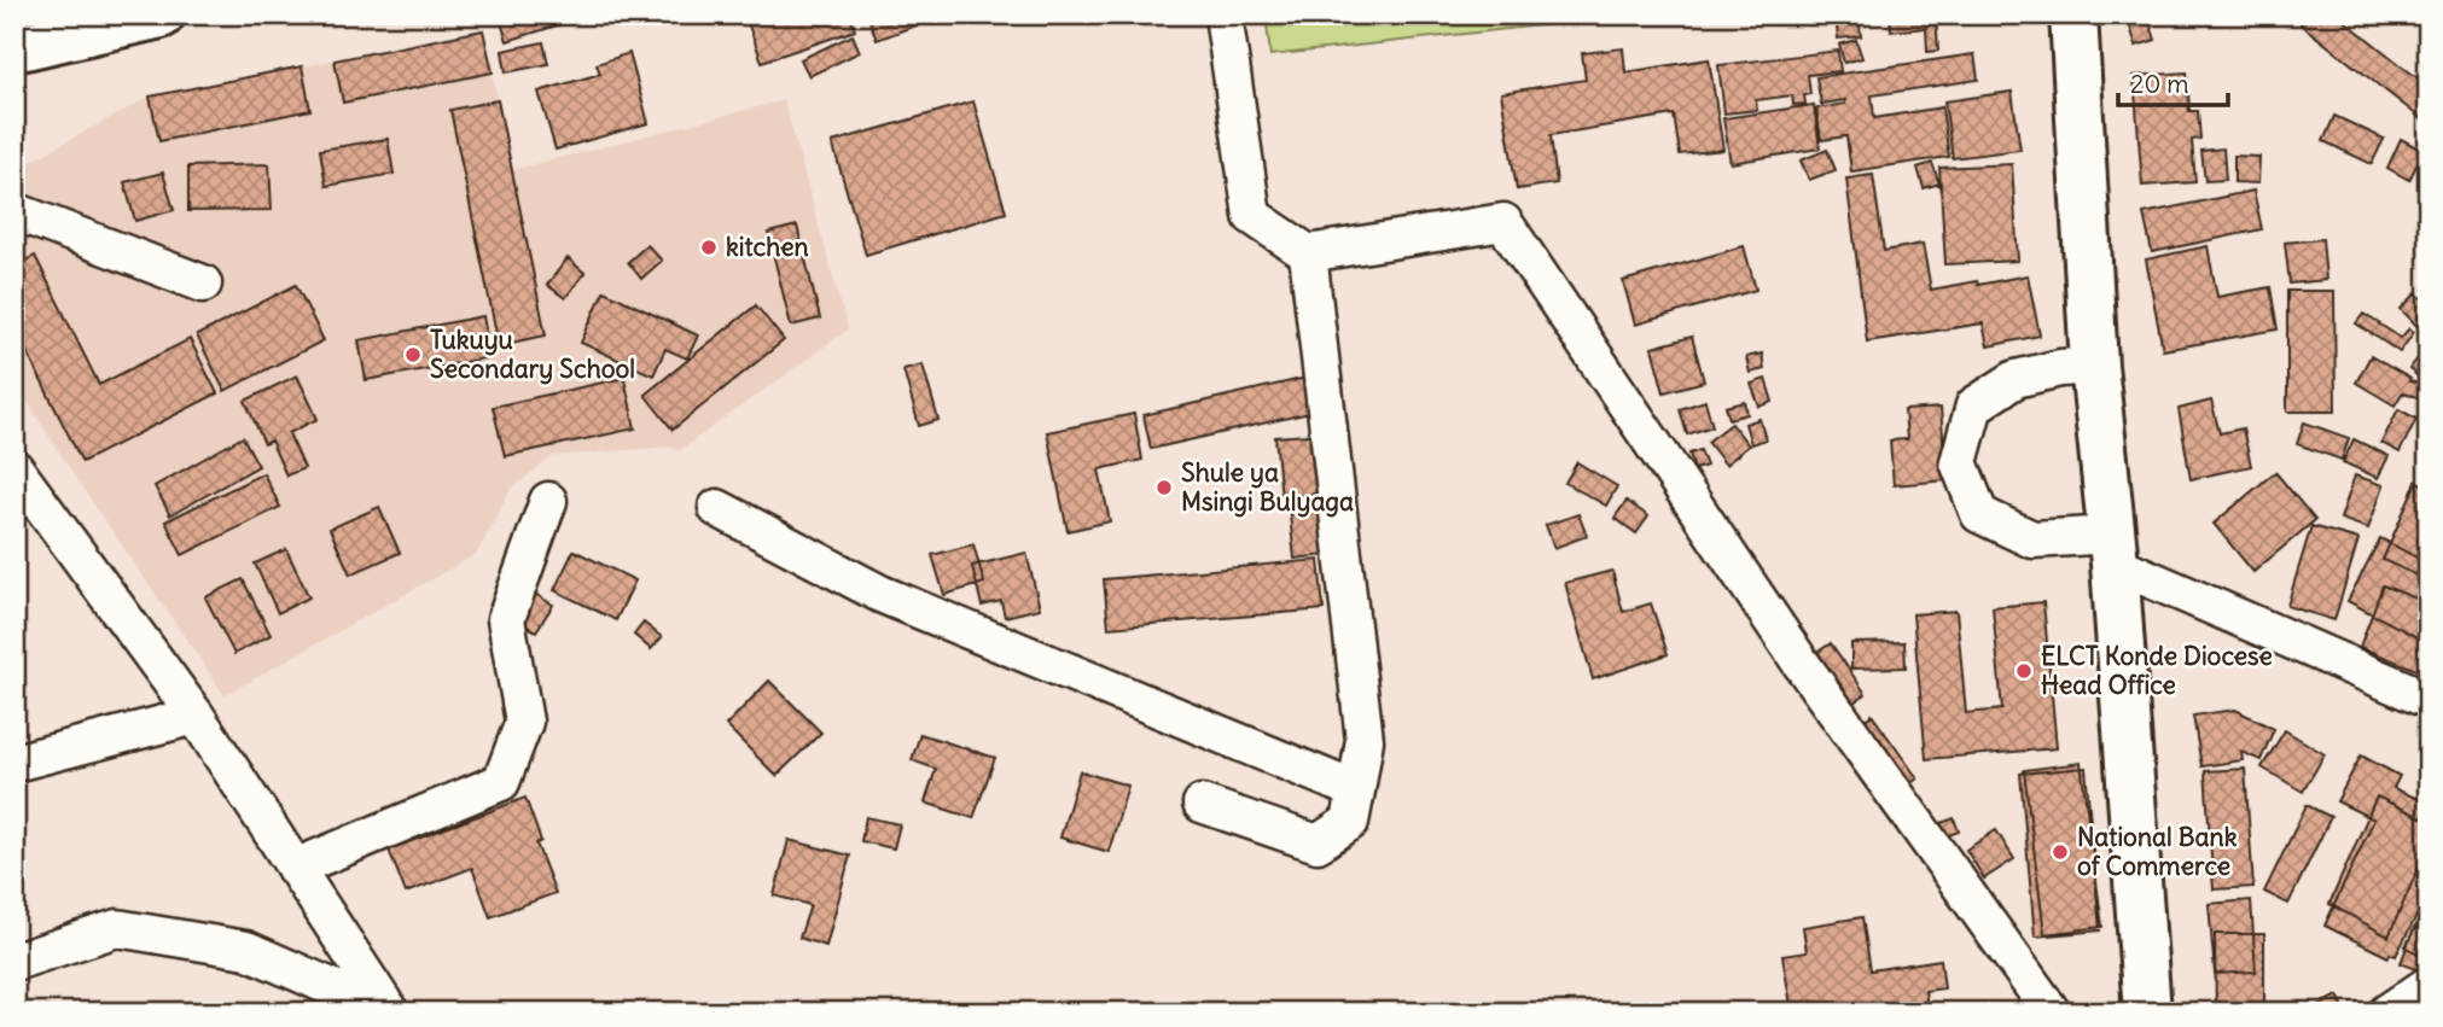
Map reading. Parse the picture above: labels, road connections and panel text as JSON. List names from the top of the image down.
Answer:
{
  "places": [
    "kitchen",
    "Tukuyu Secondary School",
    "Shule ya Msingi Bulyaga",
    "ELCT Konde Diocese Head Office",
    "National Bank of Commerce"
  ],
  "scale_bar": "20 m"
}
